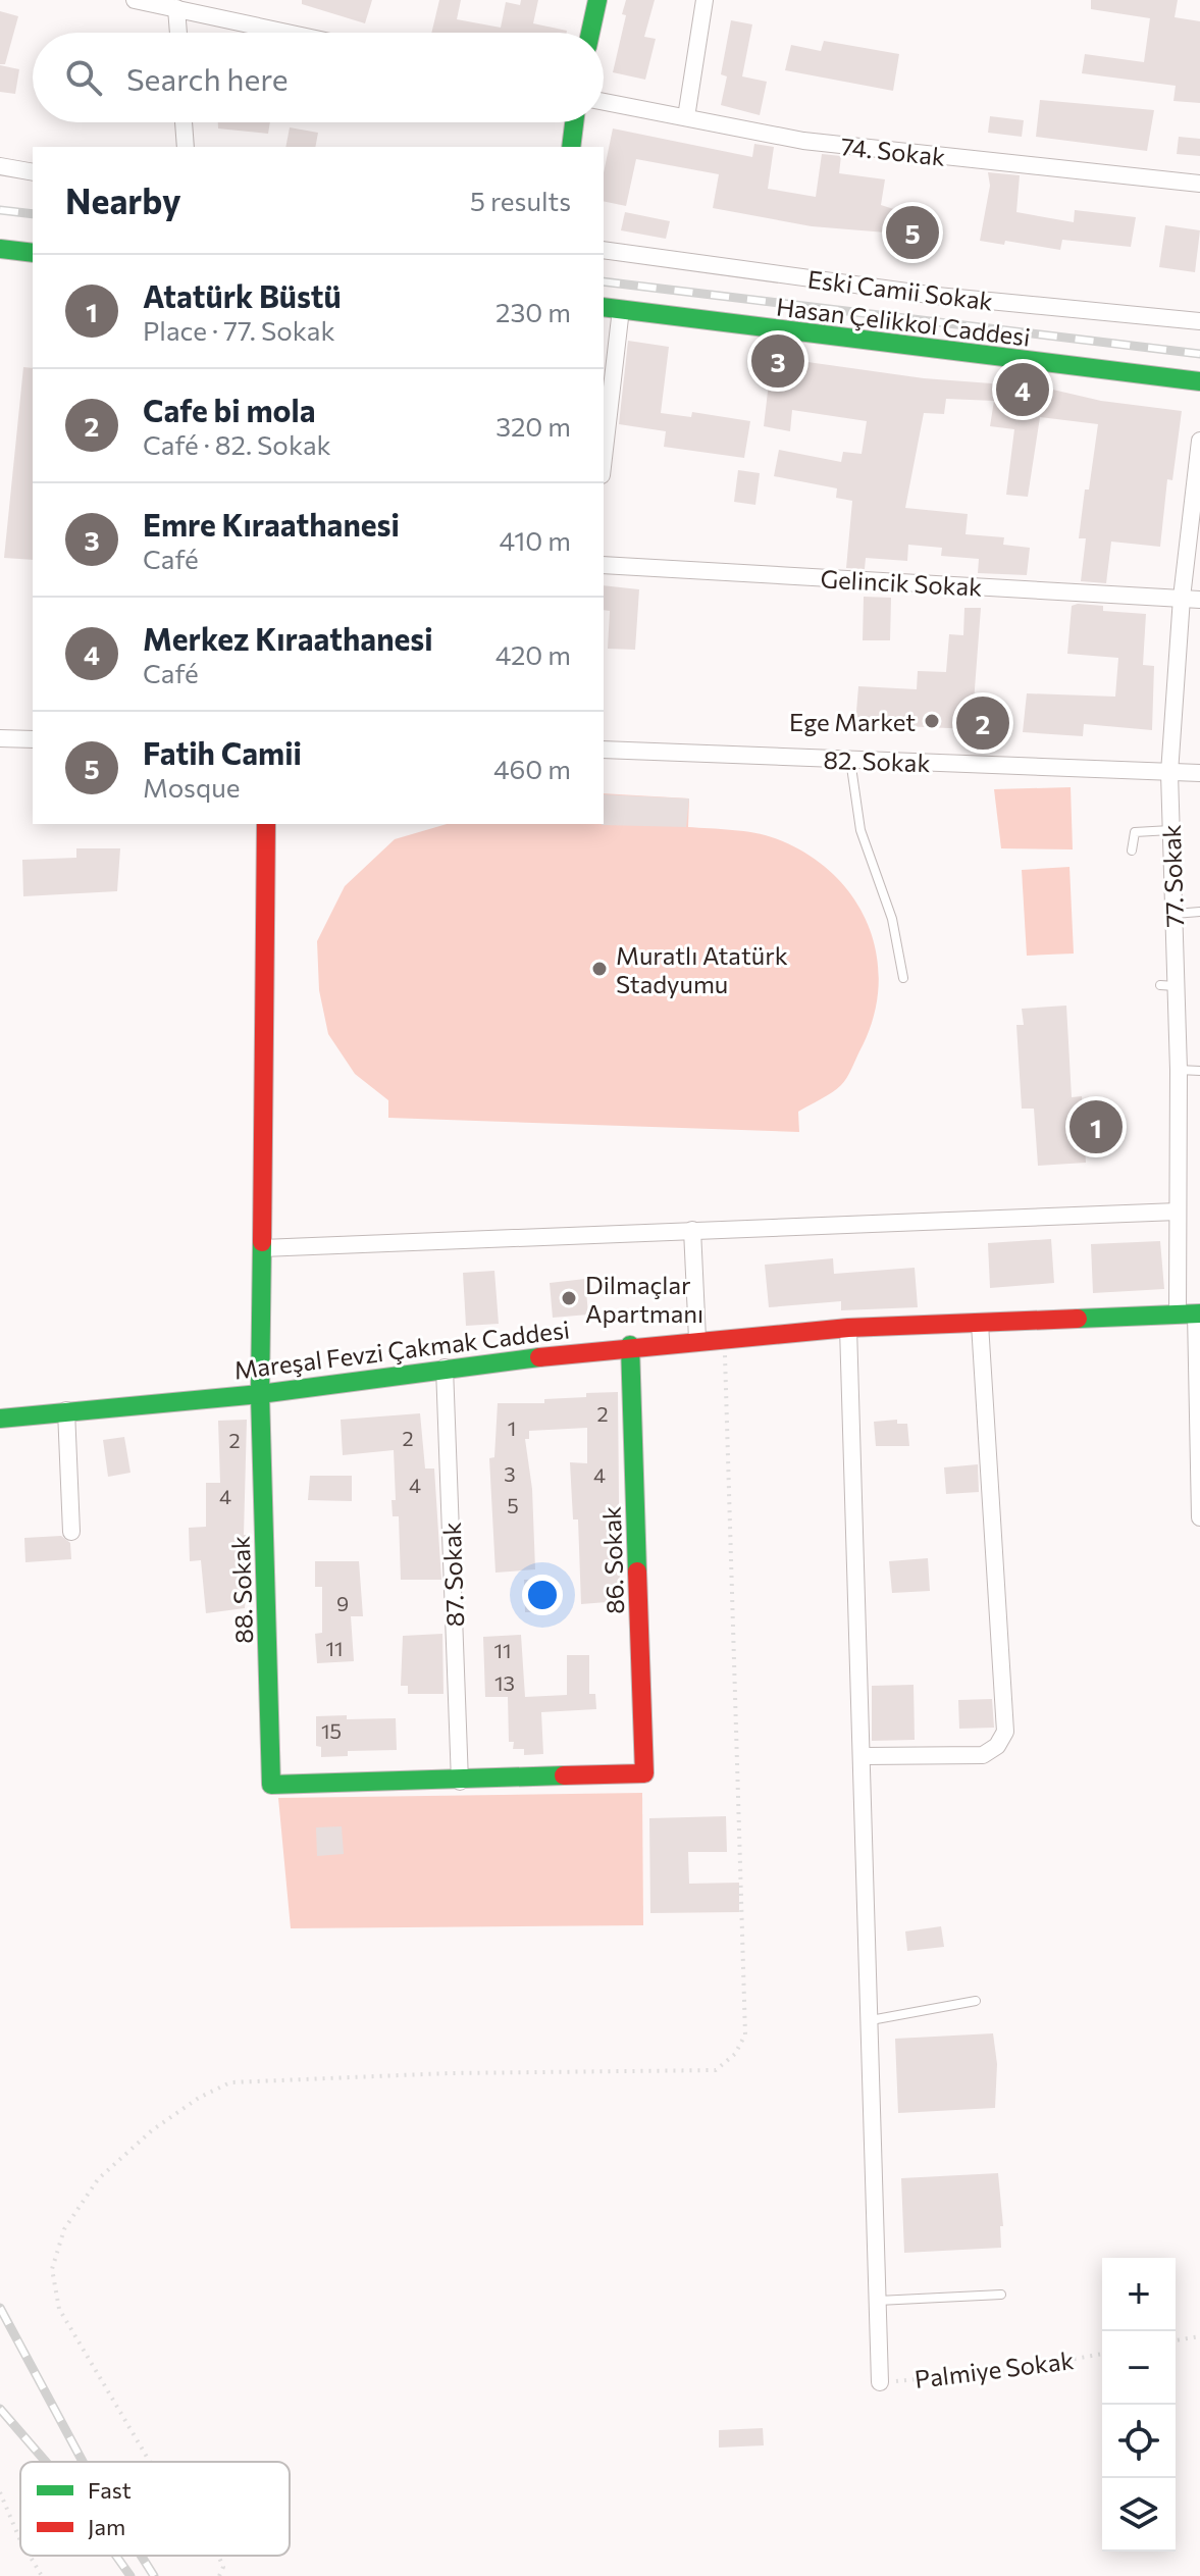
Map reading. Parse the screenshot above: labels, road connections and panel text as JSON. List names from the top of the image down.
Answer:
{
  "streets": {
    "street": [
      "74. Sokak",
      "Eski Camii Sokak",
      "Hasan Çelikkol Caddesi",
      "Gelincik Sokak",
      "82. Sokak",
      "77. Sokak",
      "Mareşal Fevzi Çakmak Caddesi",
      "86. Sokak",
      "87. Sokak",
      "88. Sokak"
    ],
    "path": ["Palmiye Sokak"]
  },
  "crossings": [
    ["Gelincik Sokak", "77. Sokak"],
    ["82. Sokak", "77. Sokak"],
    ["77. Sokak", "Mareşal Fevzi Çakmak Caddesi"],
    ["Mareşal Fevzi Çakmak Caddesi", "86. Sokak"],
    ["Mareşal Fevzi Çakmak Caddesi", "87. Sokak"],
    ["Mareşal Fevzi Çakmak Caddesi", "88. Sokak"],
    ["86. Sokak", "87. Sokak"],
    ["86. Sokak", "88. Sokak"],
    ["87. Sokak", "88. Sokak"]
  ],
  "places": ["Ege Market", "Muratlı Atatürk Stadyumu", "Dilmaçlar Apartmanı"],
  "house_numbers": [
    "2",
    "1",
    "2",
    "2",
    "3",
    "4",
    "4",
    "4",
    "5",
    "9",
    "11",
    "11",
    "13",
    "15"
  ],
  "legend": ["Fast", "Jam"],
  "page": {
    "search": "Search here",
    "heading": ["Nearby", "5 results"],
    "pins": [
      "5",
      "3",
      "4",
      "2",
      "1"
    ],
    "list": [
      {
        "mark": "1",
        "name": "Atatürk Büstü",
        "note": "Place · 77. Sokak",
        "value": "230 m"
      },
      {
        "mark": "2",
        "name": "Cafe bi mola",
        "note": "Café · 82. Sokak",
        "value": "320 m"
      },
      {
        "mark": "3",
        "name": "Emre Kıraathanesi",
        "note": "Café",
        "value": "410 m"
      },
      {
        "mark": "4",
        "name": "Merkez Kıraathanesi",
        "note": "Café",
        "value": "420 m"
      },
      {
        "mark": "5",
        "name": "Fatih Camii",
        "note": "Mosque",
        "value": "460 m"
      }
    ],
    "map_buttons": ["+", "−"]
  }
}
